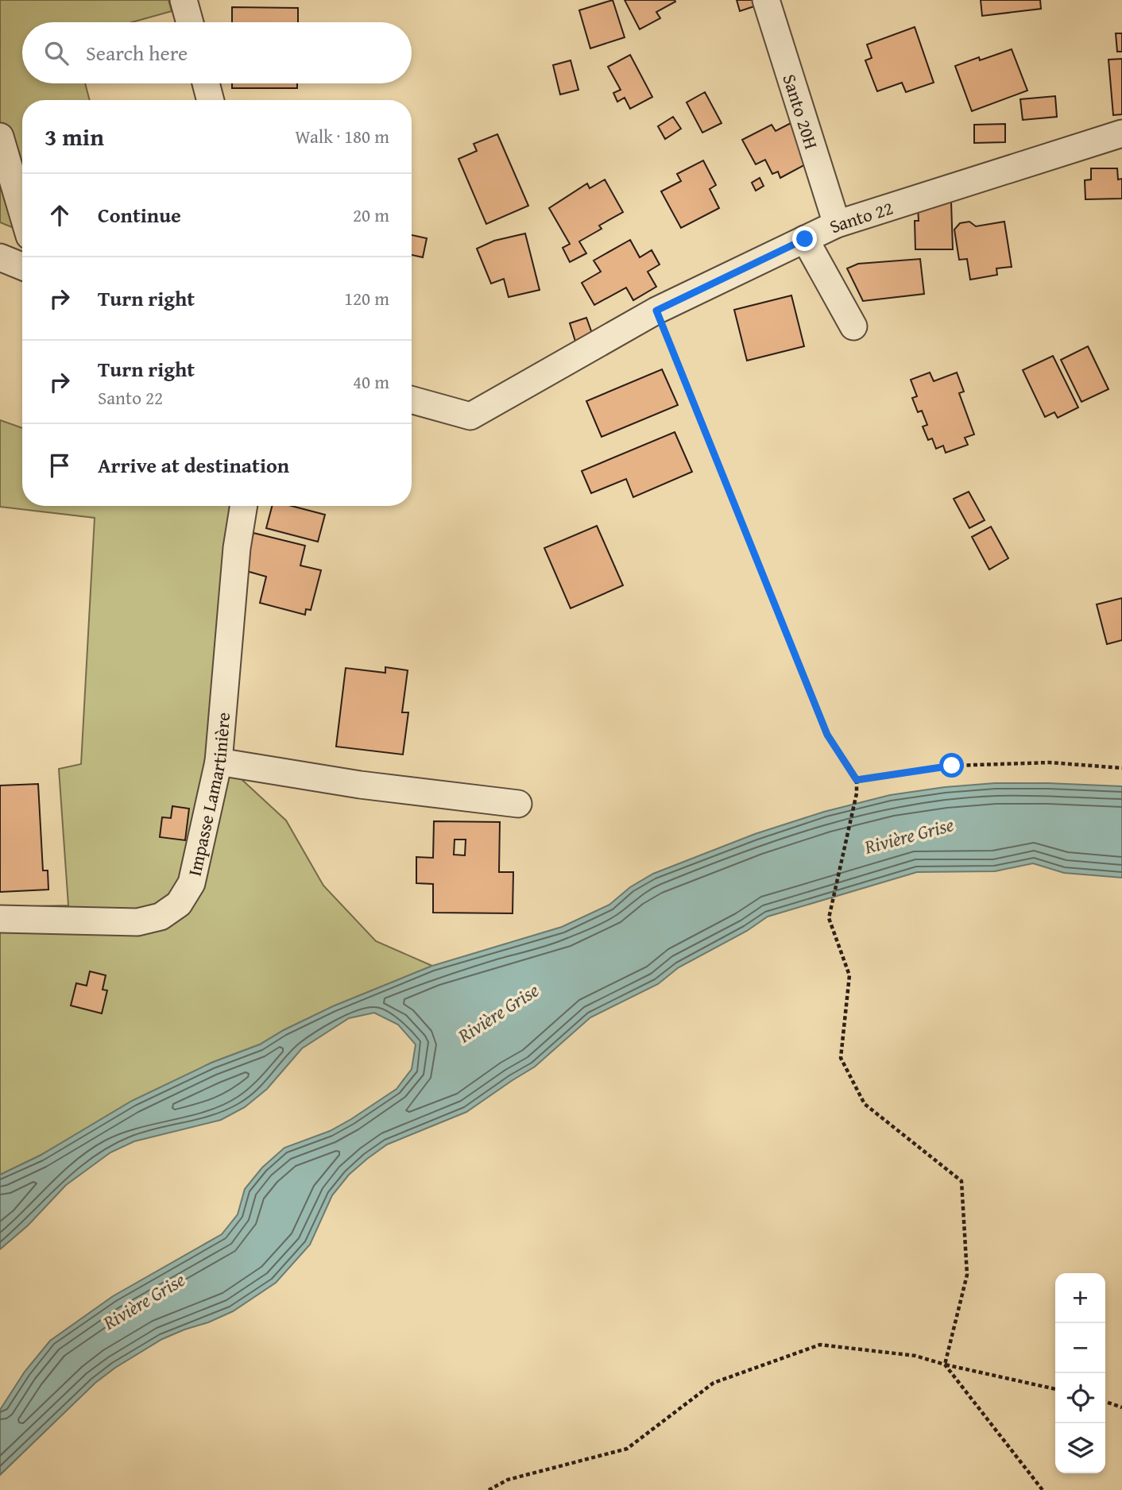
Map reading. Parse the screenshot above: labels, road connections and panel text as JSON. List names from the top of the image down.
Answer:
{
  "streets": {
    "street": ["Santo 20H", "Santo 22", "Impasse Lamartinière"]
  },
  "crossings": [
    ["Santo 20H", "Santo 22"]
  ],
  "water": ["Rivière Grise"],
  "page": {
    "search": "Search here",
    "heading": ["3 min", "Walk · 180 m"],
    "list": [
      ["Continue", "20 m"],
      ["Turn right", "120 m"],
      ["Turn right", "Santo 22", "40 m"],
      "Arrive at destination"
    ],
    "map_buttons": ["+", "−"]
  }
}
